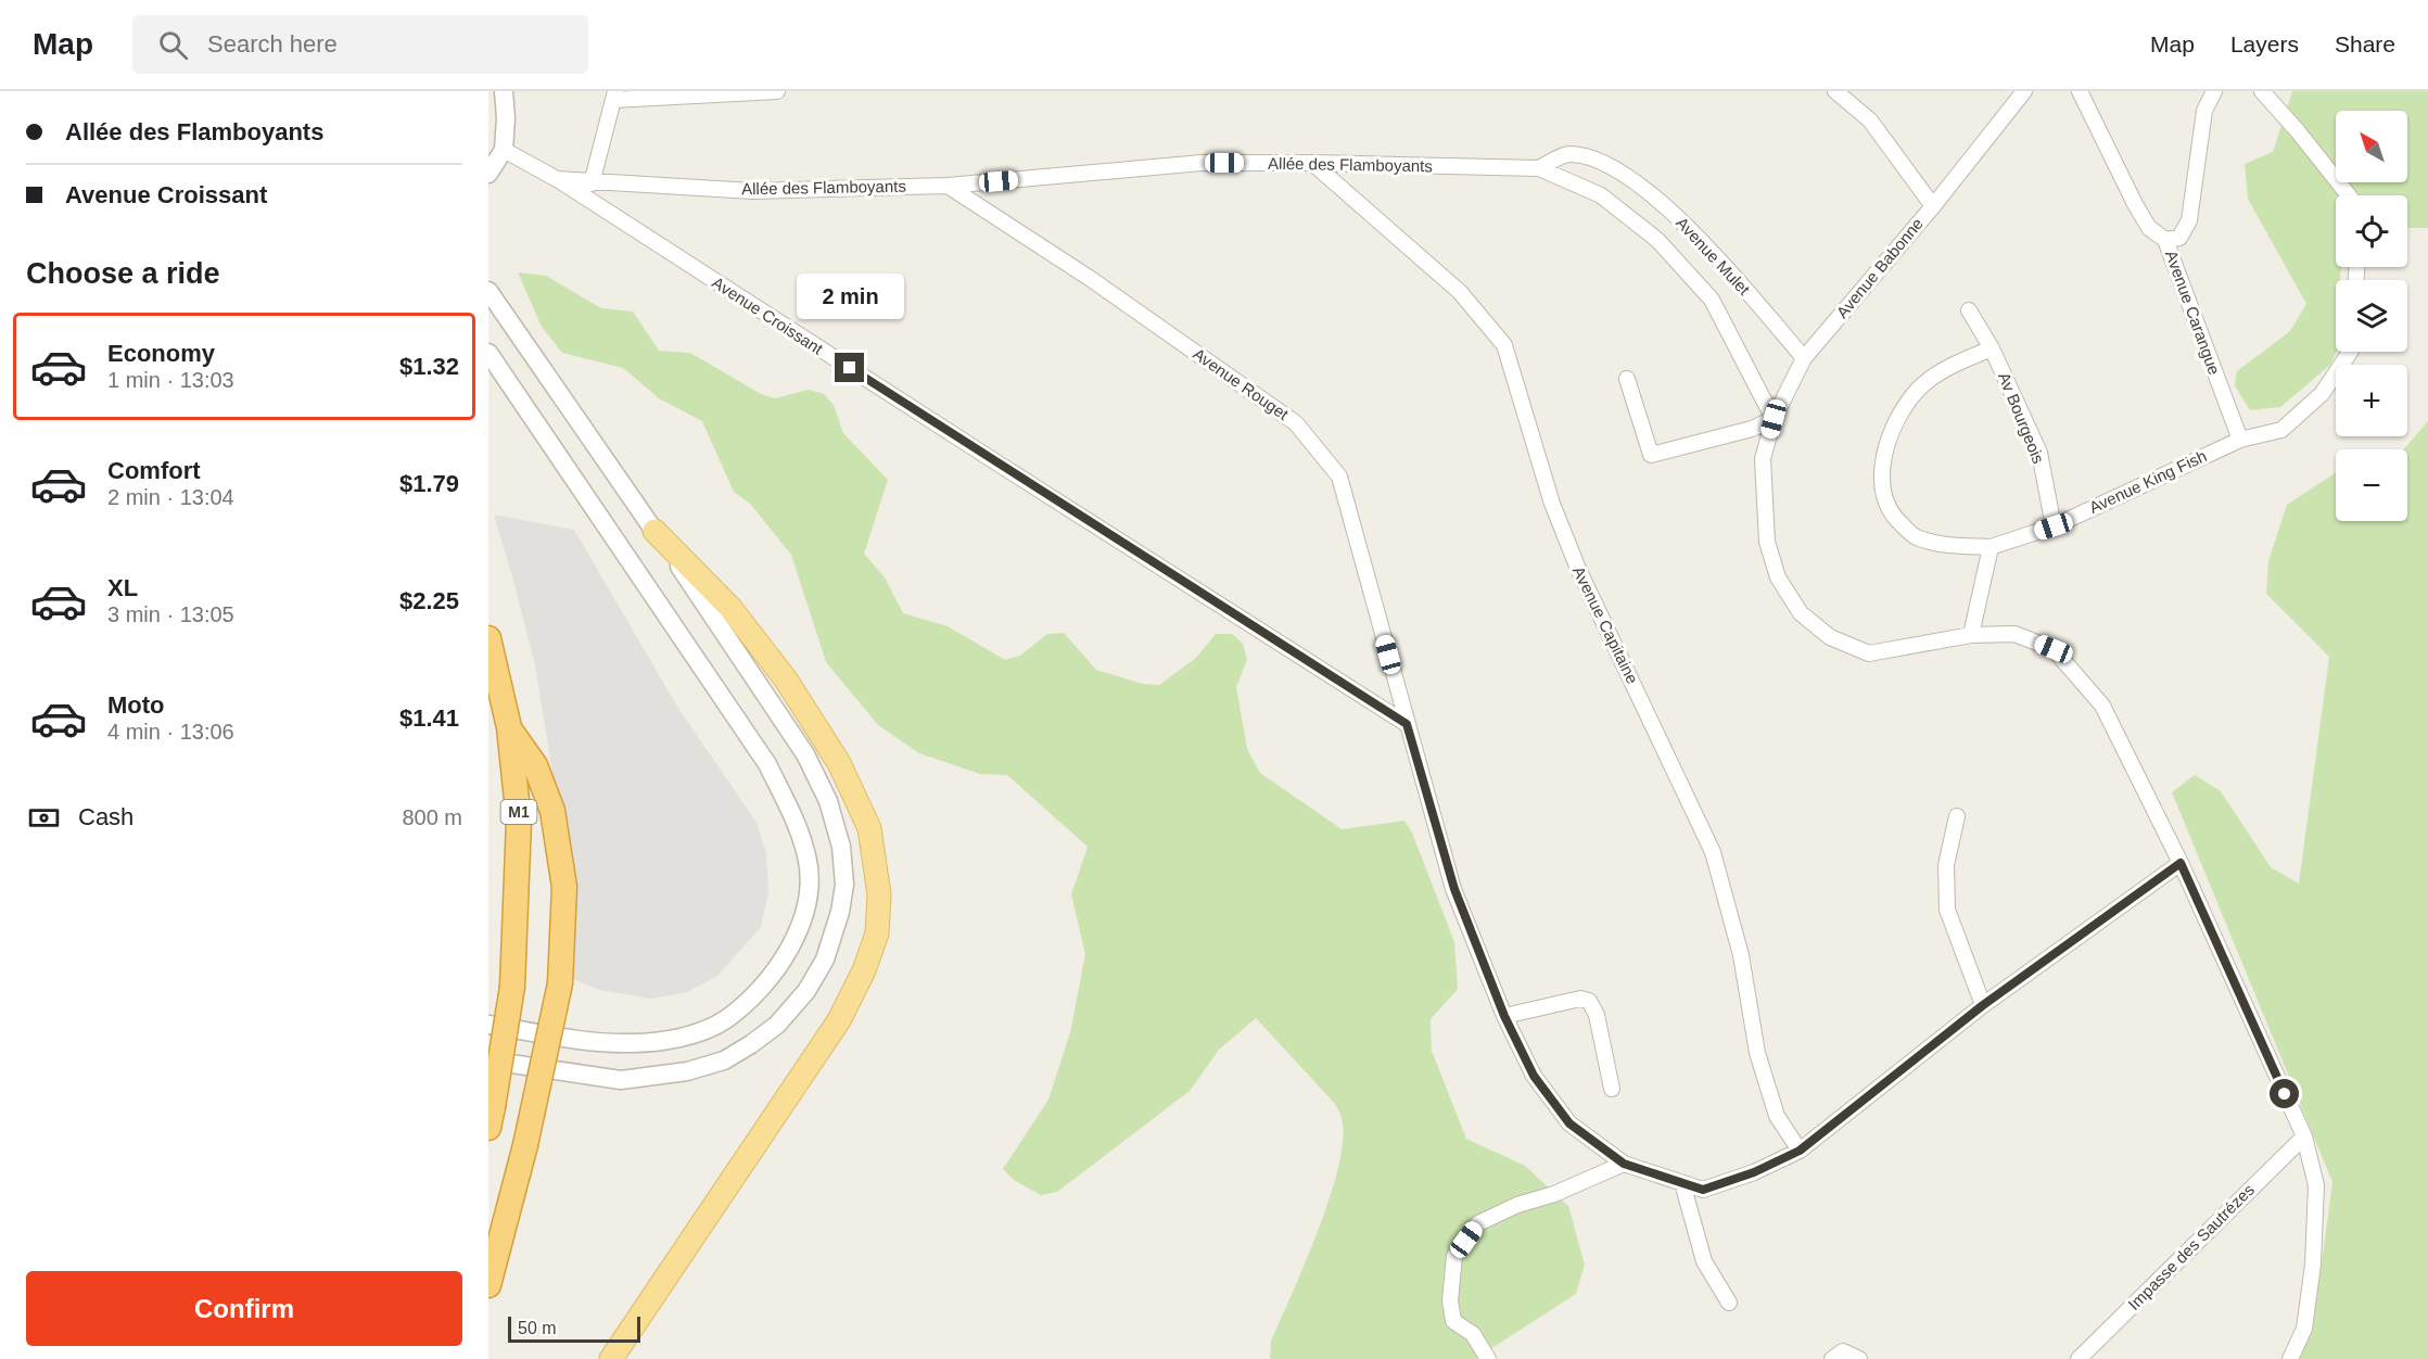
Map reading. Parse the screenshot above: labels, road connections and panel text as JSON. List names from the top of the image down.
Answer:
{
  "streets": {
    "highway": ["M1"],
    "street": [
      "Allée des Flamboyants",
      "Avenue Mulet",
      "Avenue Babonne",
      "Avenue Carangue",
      "Avenue Croissant",
      "Avenue Rouget",
      "Av Bourgeois",
      "Avenue King Fish",
      "Avenue Capitaine",
      "Impasse des Sautrézes"
    ]
  },
  "crossings": [
    ["Allée des Flamboyants", "Avenue Mulet"],
    ["Allée des Flamboyants", "Avenue Babonne"],
    ["Allée des Flamboyants", "Avenue Croissant"],
    ["Allée des Flamboyants", "Avenue Rouget"],
    ["Allée des Flamboyants", "Avenue Capitaine"],
    ["Avenue Mulet", "Avenue Babonne"],
    ["Avenue Carangue", "Avenue King Fish"],
    ["Avenue Croissant", "Avenue Rouget"],
    ["Avenue Rouget", "Avenue Capitaine"],
    ["Av Bourgeois", "Avenue King Fish"]
  ],
  "scale_bar": "50 m",
  "north": "top left",
  "page": {
    "header": "Map",
    "search": "Search here",
    "nav": ["Map", "Layers", "Share"],
    "banner": ["Allée des Flamboyants", "Avenue Croissant"],
    "map_buttons": ["+", "−"],
    "heading": "Choose a ride",
    "bubble": "2 min",
    "list": [
      {
        "name": "Economy",
        "note": "1 min · 13:03",
        "value": "$1.32"
      },
      {
        "name": "Comfort",
        "note": "2 min · 13:04",
        "value": "$1.79"
      },
      {
        "name": "XL",
        "note": "3 min · 13:05",
        "value": "$2.25"
      },
      {
        "name": "Moto",
        "note": "4 min · 13:06",
        "value": "$1.41"
      }
    ],
    "pay": ["Cash", "800 m"],
    "buttons": "Confirm",
    "scale": "50 m"
  }
}
